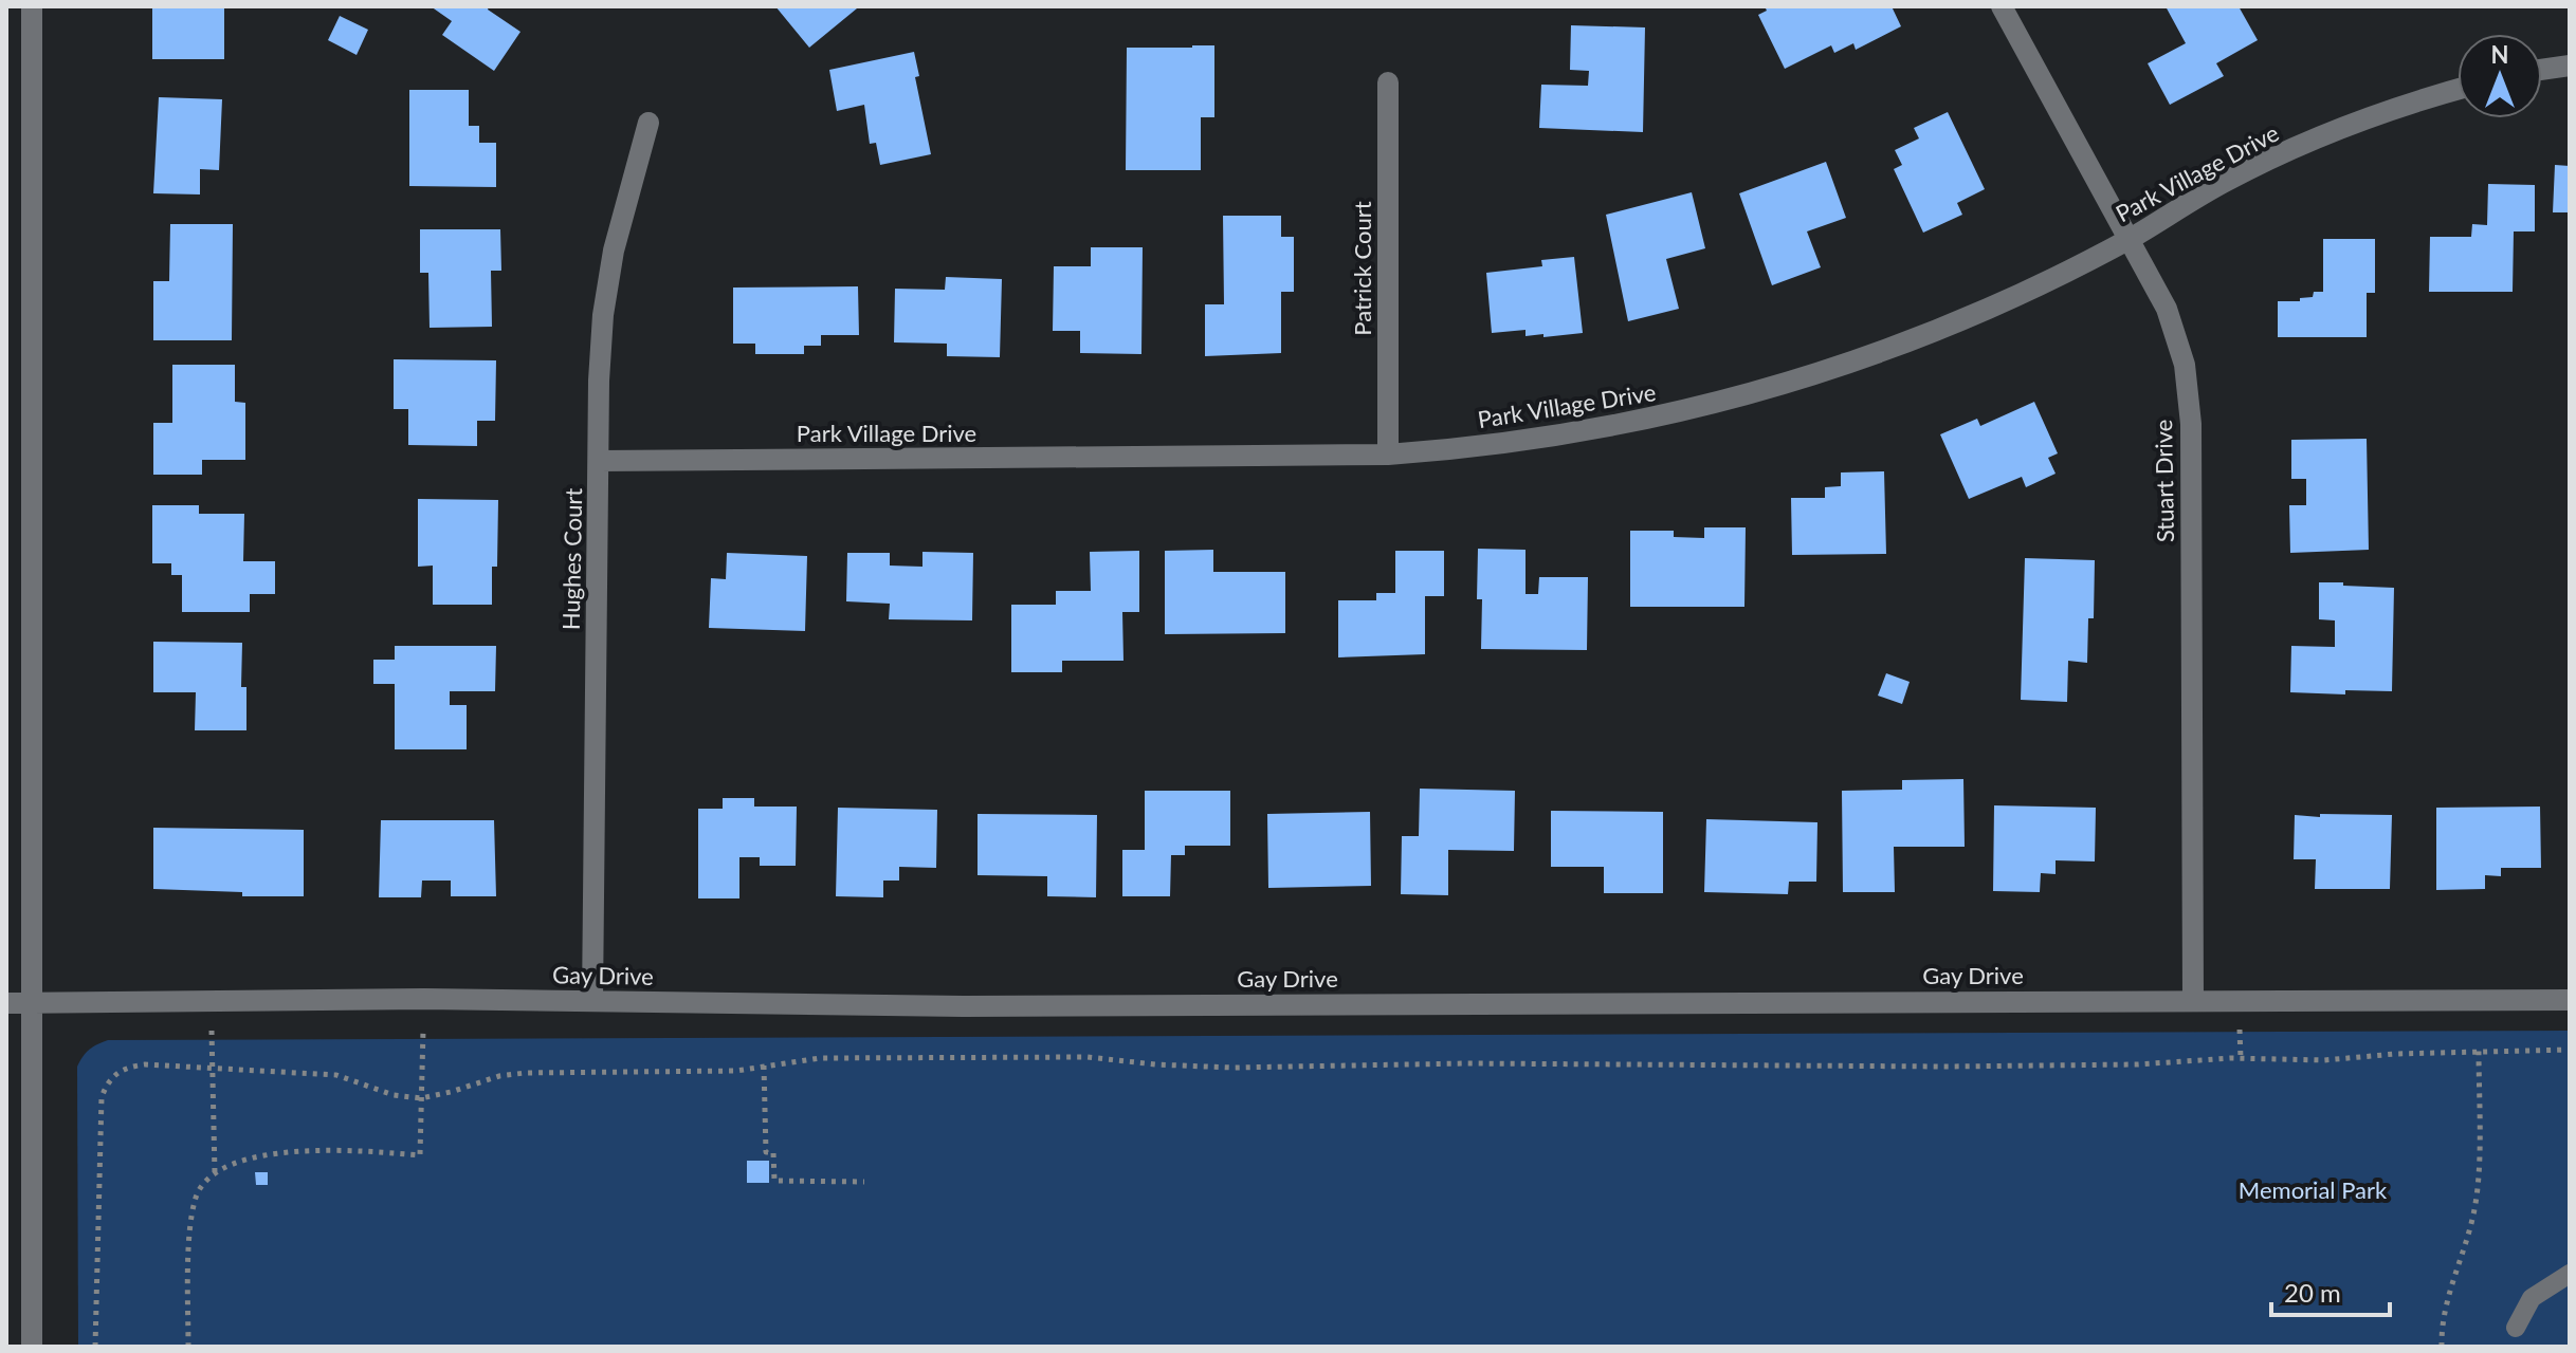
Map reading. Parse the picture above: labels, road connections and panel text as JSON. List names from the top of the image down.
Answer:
{
  "streets": {
    "street": [
      "Park Village Drive",
      "Patrick Court",
      "Stuart Drive",
      "Hughes Court",
      "Gay Drive"
    ]
  },
  "crossings": [
    ["Park Village Drive", "Patrick Court"],
    ["Park Village Drive", "Stuart Drive"],
    ["Park Village Drive", "Hughes Court"],
    ["Stuart Drive", "Gay Drive"],
    ["Hughes Court", "Gay Drive"]
  ],
  "parks": ["Memorial Park"],
  "scale_bar": "20 m",
  "north": "top"
}
